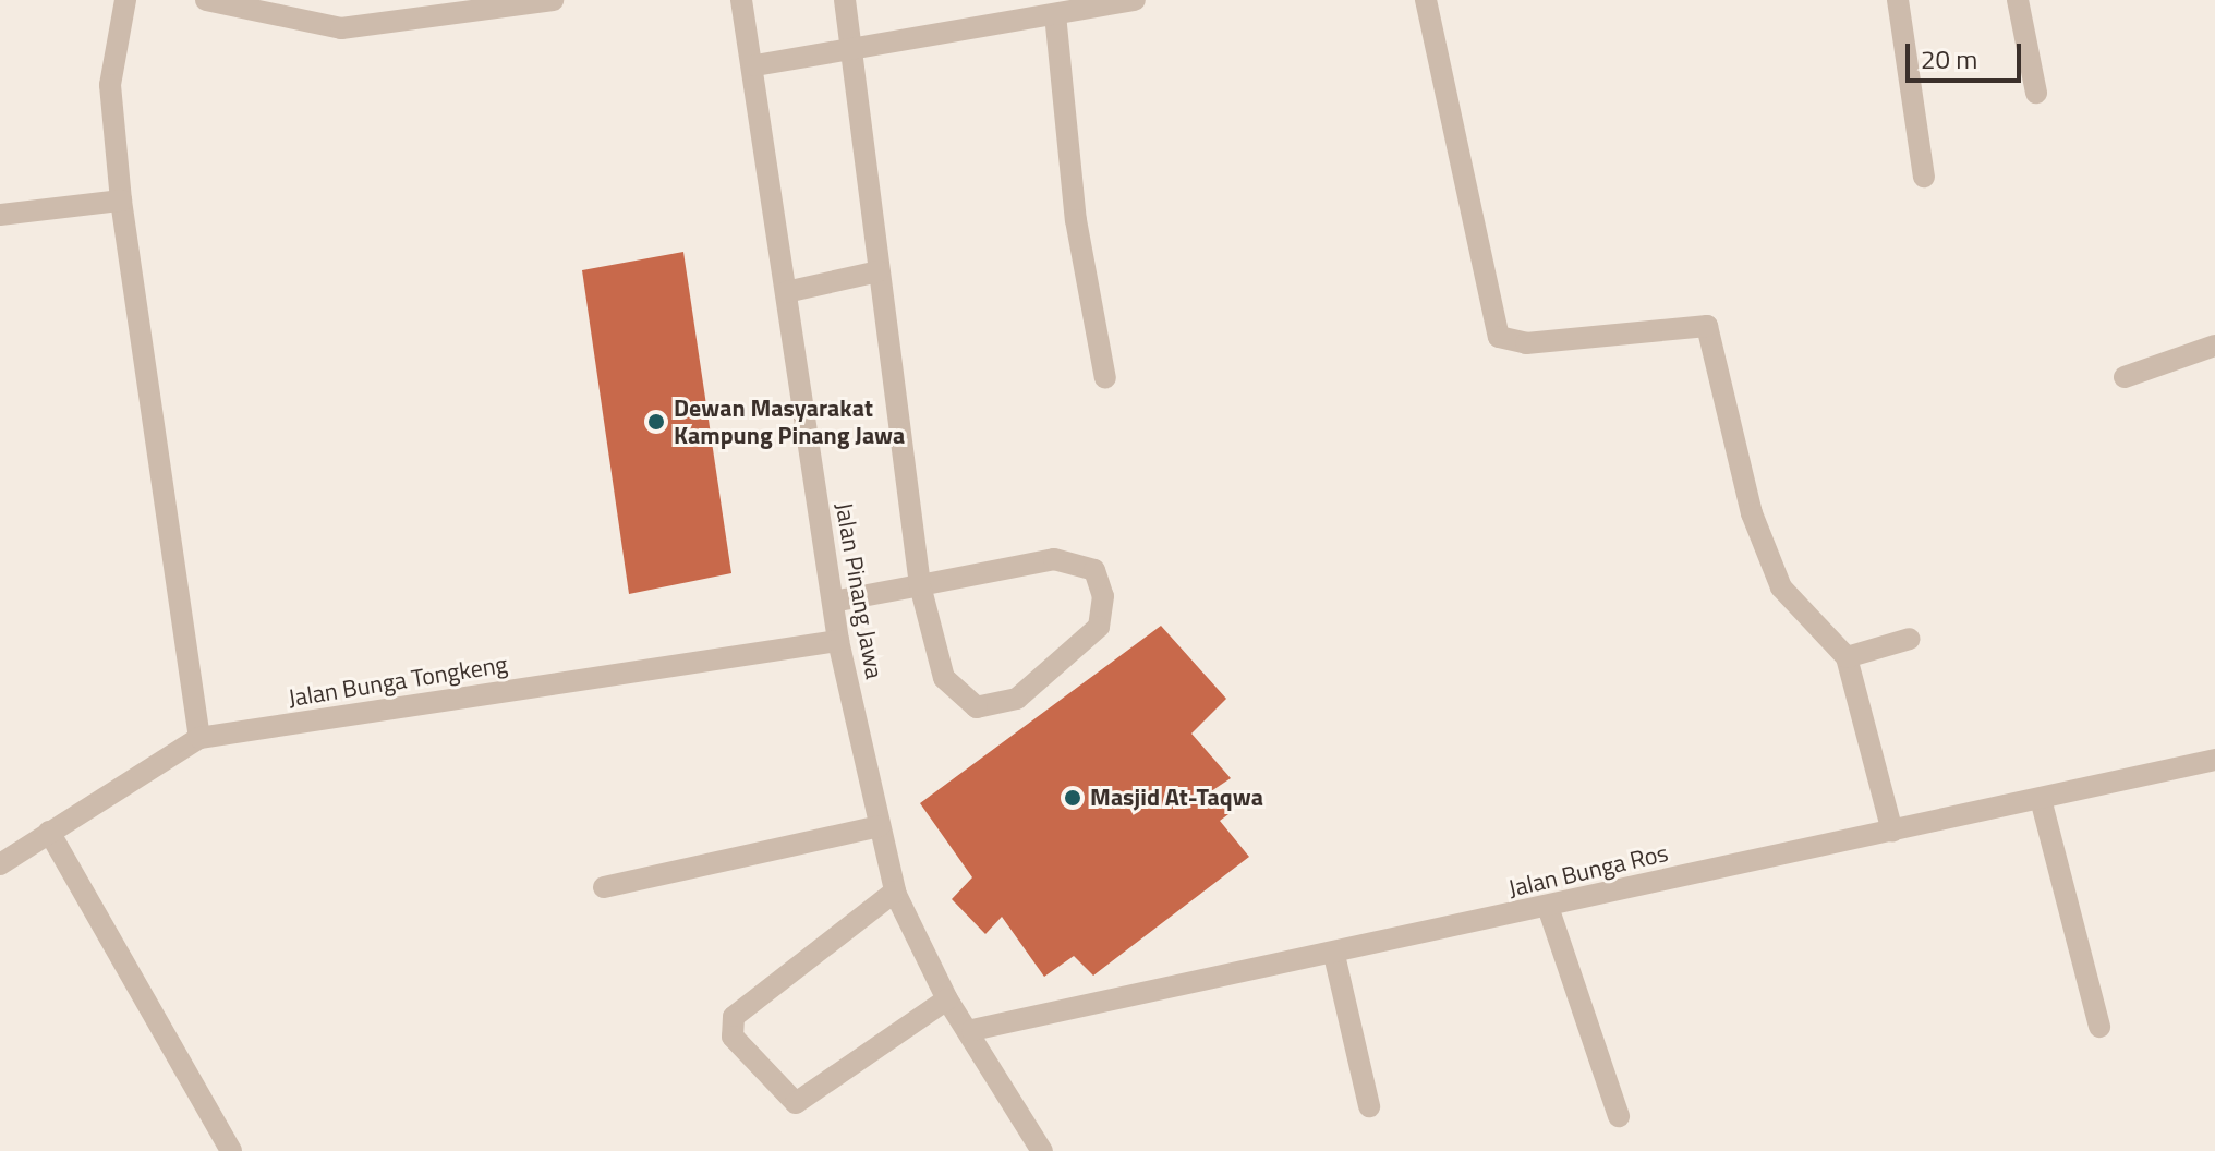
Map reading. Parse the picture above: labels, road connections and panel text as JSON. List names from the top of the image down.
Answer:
{
  "streets": {
    "street": ["Jalan Pinang Jawa", "Jalan Bunga Tongkeng", "Jalan Bunga Ros"]
  },
  "crossings": [
    ["Jalan Pinang Jawa", "Jalan Bunga Tongkeng"],
    ["Jalan Pinang Jawa", "Jalan Bunga Ros"]
  ],
  "places": ["Dewan Masyarakat Kampung Pinang Jawa", "Masjid At-Taqwa"],
  "scale_bar": "20 m"
}
